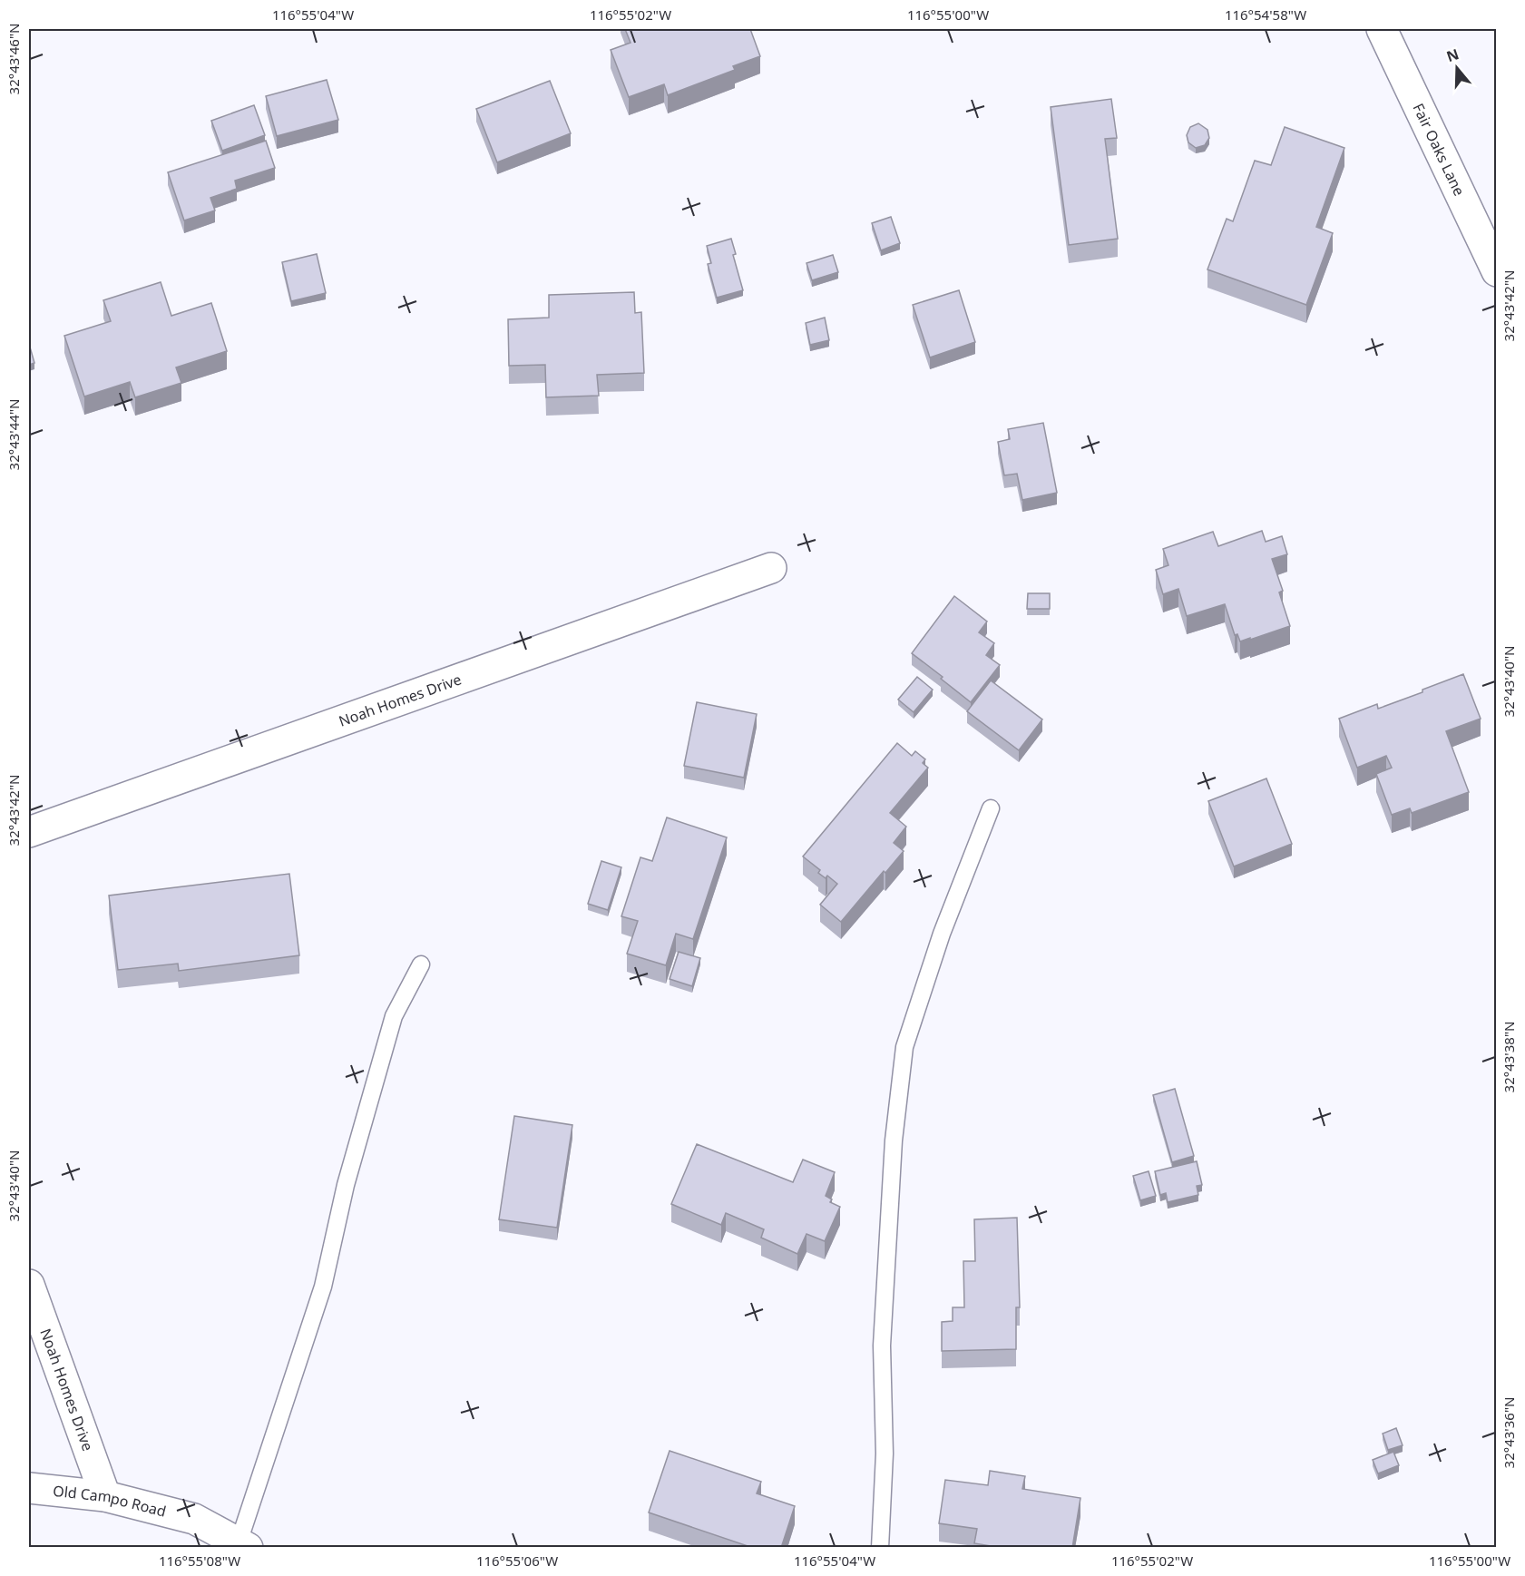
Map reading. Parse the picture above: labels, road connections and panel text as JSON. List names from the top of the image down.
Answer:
{
  "streets": {
    "street": ["Fair Oaks Lane", "Noah Homes Drive", "Old Campo Road"]
  },
  "crossings": [
    ["Noah Homes Drive", "Old Campo Road"]
  ],
  "north": "top",
  "coordinates": [
    "116°55'04\"W",
    "116°55'02\"W",
    "116°55'00\"W",
    "116°54'58\"W",
    "32°43'46\"N",
    "32°43'42\"N",
    "32°43'44\"N",
    "32°43'40\"N",
    "32°43'38\"N",
    "32°43'36\"N",
    "116°55'08\"W",
    "116°55'06\"W"
  ]
}
